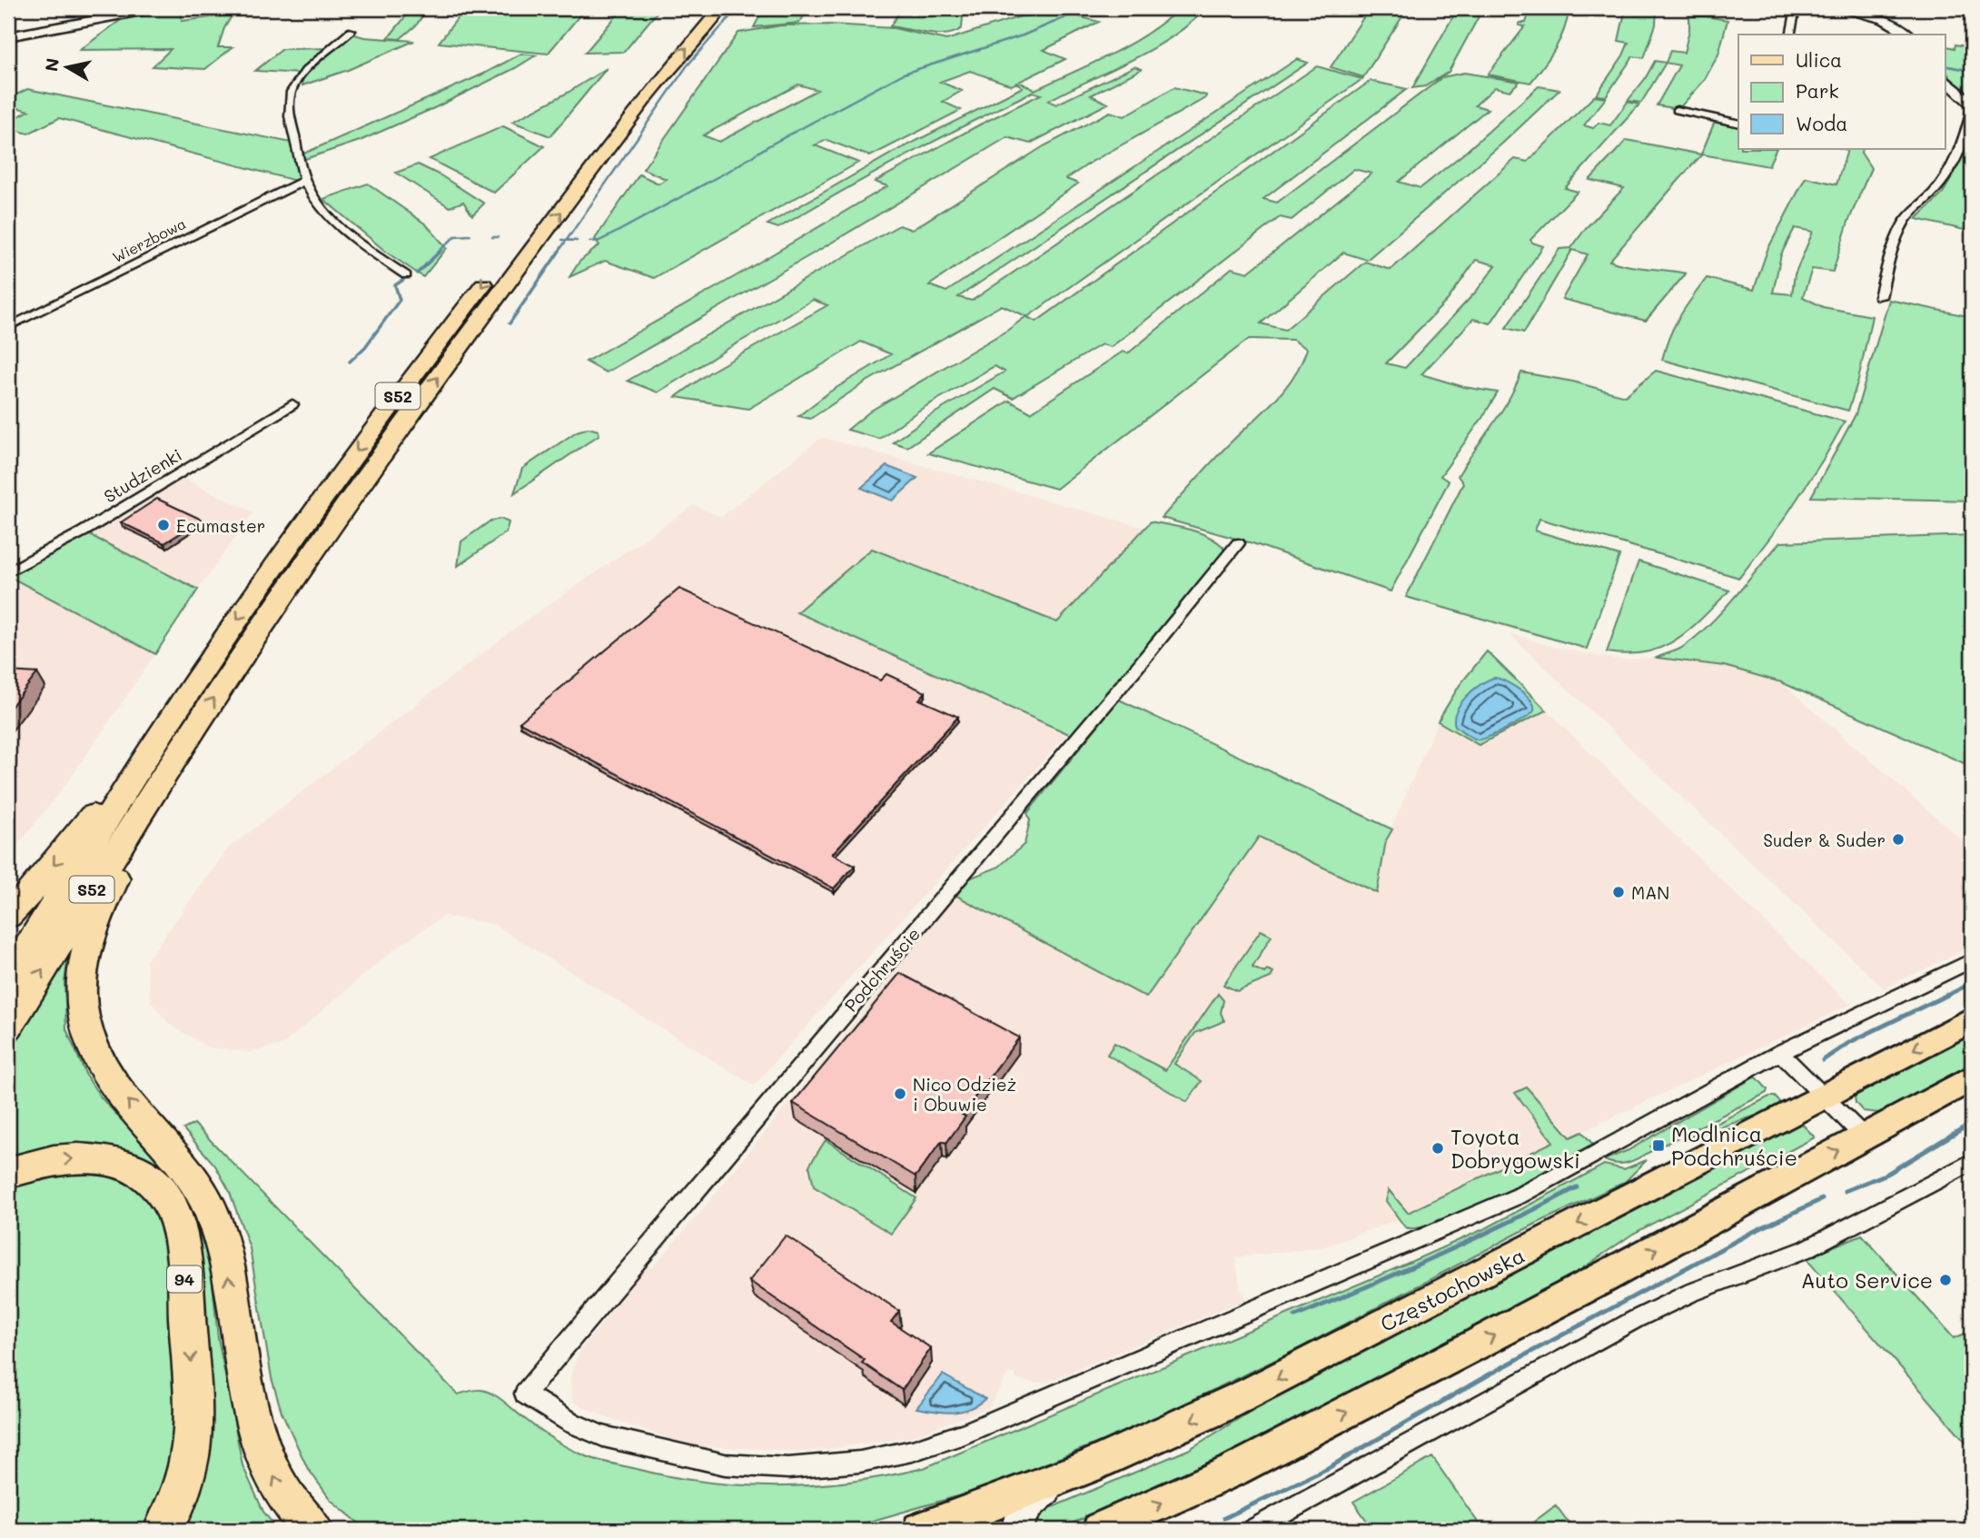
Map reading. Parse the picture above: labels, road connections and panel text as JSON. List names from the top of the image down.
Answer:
{
  "streets": {
    "highway": ["S52", "94"],
    "main road": ["Częstochowska"],
    "street": ["Wierzbowa", "Studzienki", "Podchruście"]
  },
  "places": {
    "other": [
      "Ecumaster",
      "Suder & Suder",
      "MAN",
      "Nico Odzież i Obuwie",
      "Toyota Dobrygowski",
      "Auto Service"
    ],
    "transit": ["Modlnica Podchruście"]
  },
  "legend": ["Ulica", "Park", "Woda"],
  "north": "left"
}
